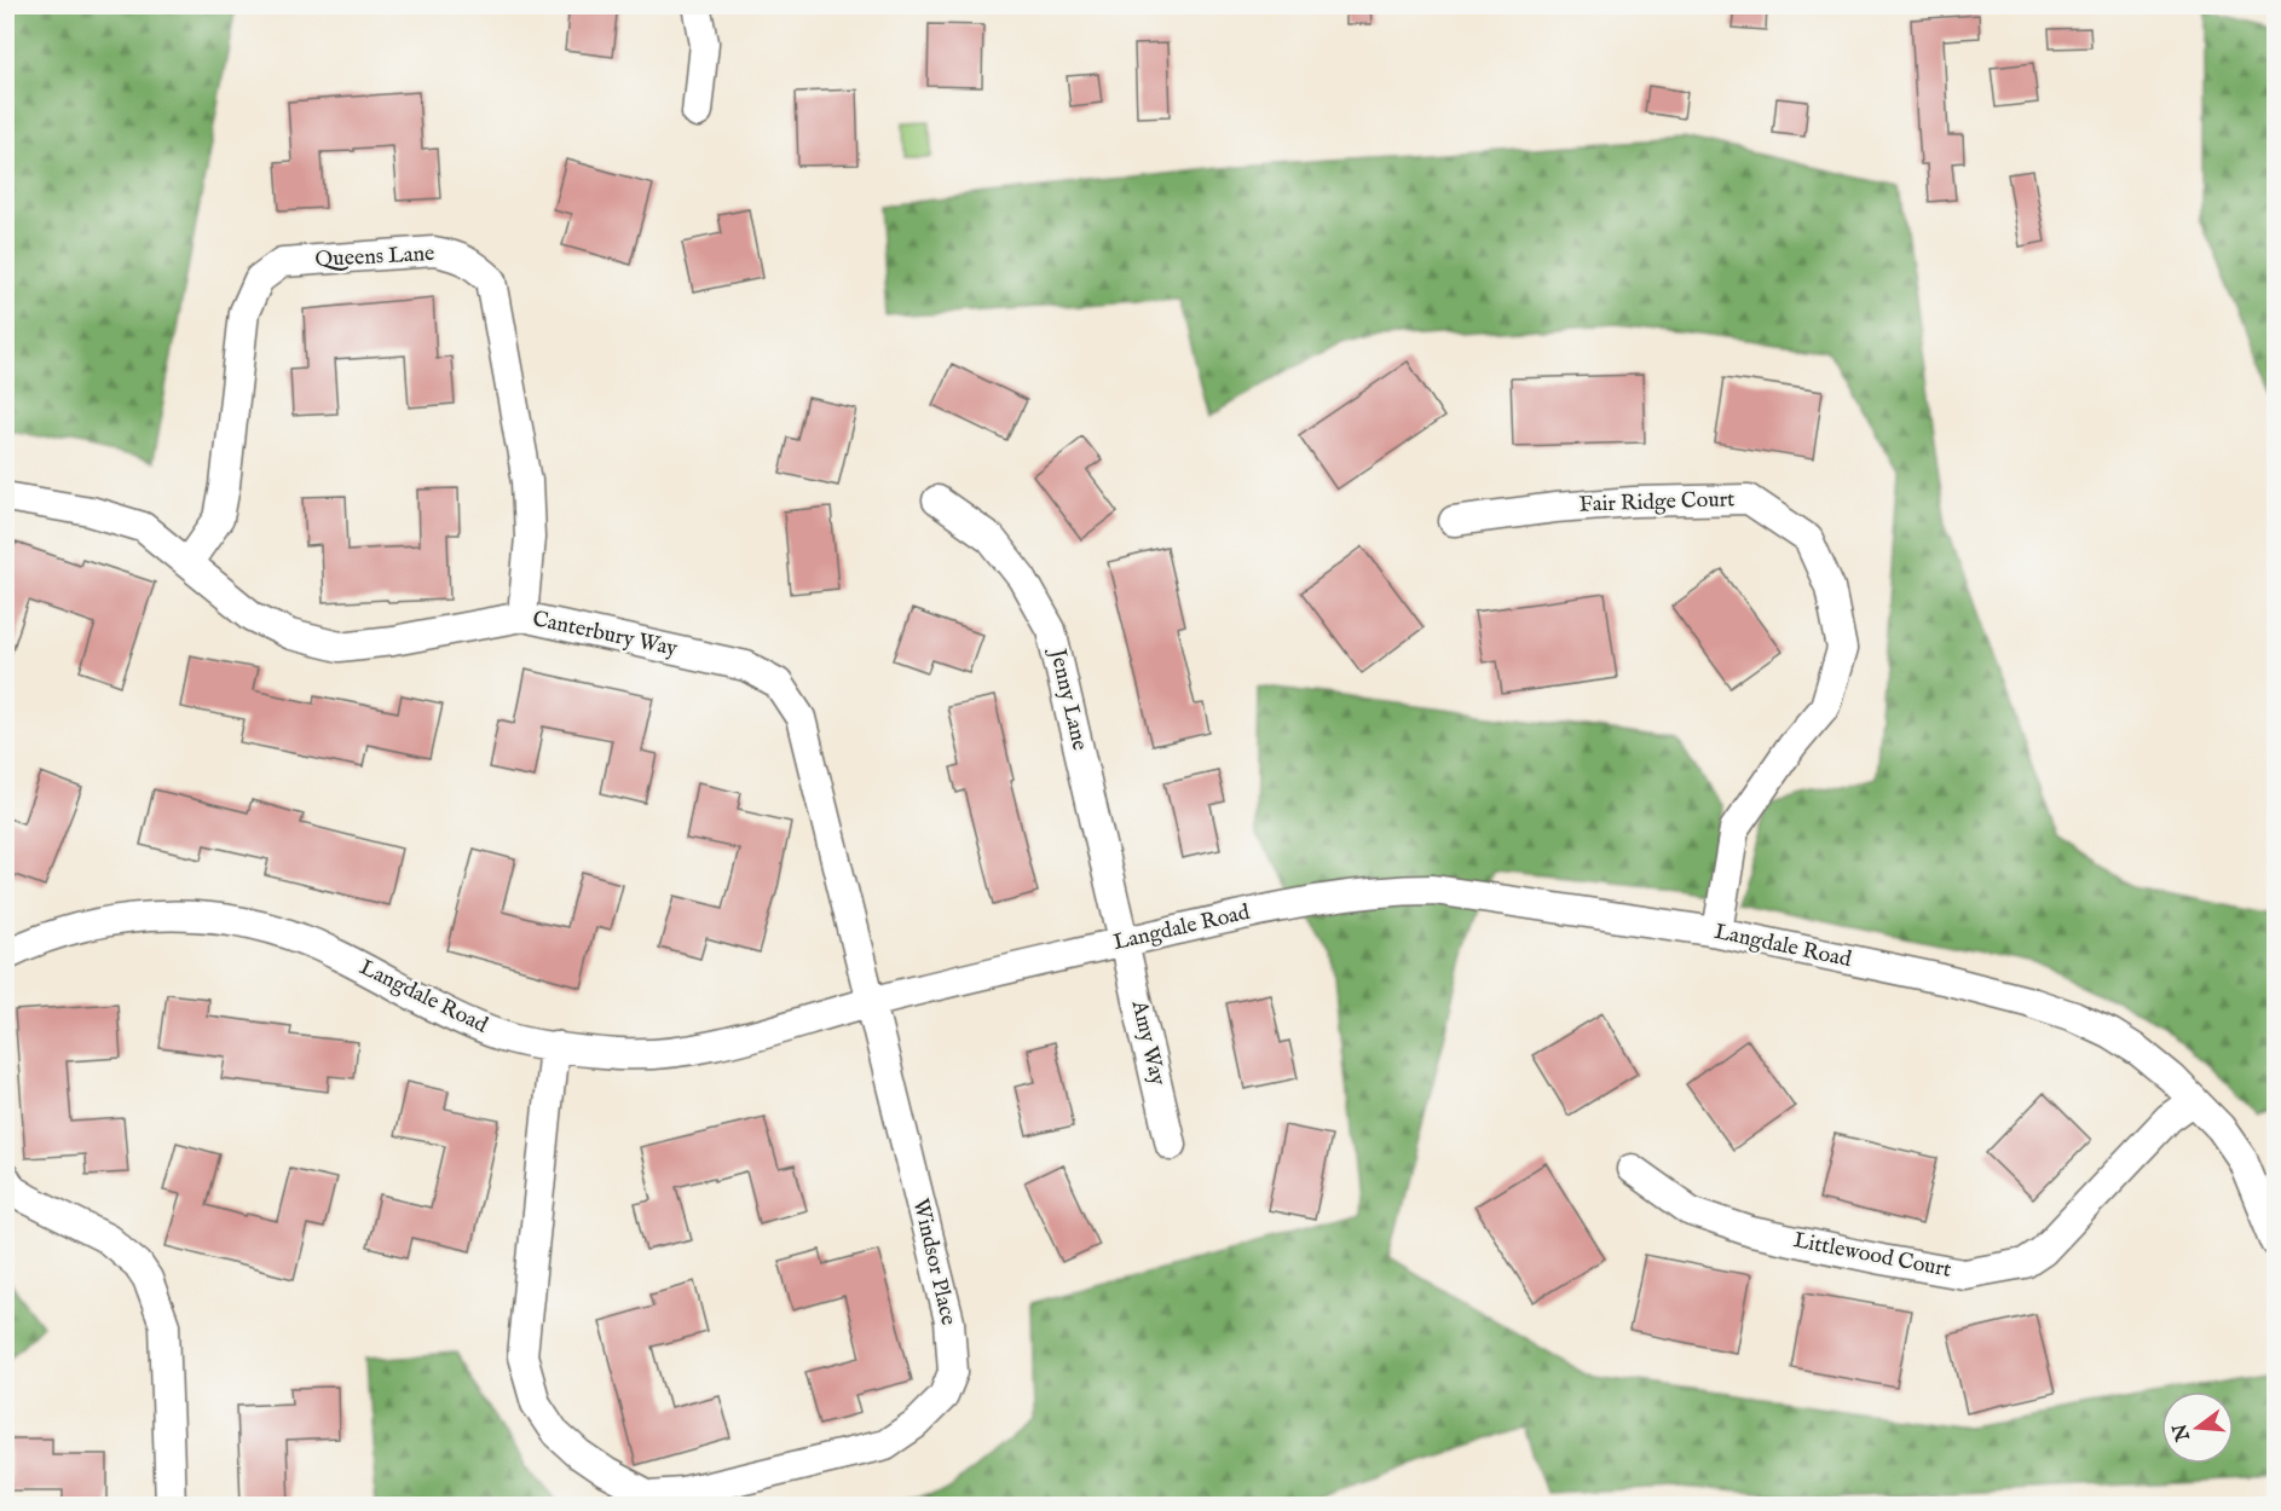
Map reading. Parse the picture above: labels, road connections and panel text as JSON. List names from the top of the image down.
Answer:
{
  "streets": {
    "street": [
      "Queens Lane",
      "Fair Ridge Court",
      "Canterbury Way",
      "Jenny Lane",
      "Langdale Road",
      "Amy Way",
      "Littlewood Court",
      "Windsor Place"
    ]
  },
  "crossings": [
    ["Queens Lane", "Canterbury Way"],
    ["Fair Ridge Court", "Langdale Road"],
    ["Canterbury Way", "Langdale Road"],
    ["Canterbury Way", "Windsor Place"],
    ["Jenny Lane", "Langdale Road"],
    ["Jenny Lane", "Amy Way"],
    ["Langdale Road", "Amy Way"],
    ["Langdale Road", "Littlewood Court"],
    ["Langdale Road", "Windsor Place"]
  ],
  "north": "left"
}
